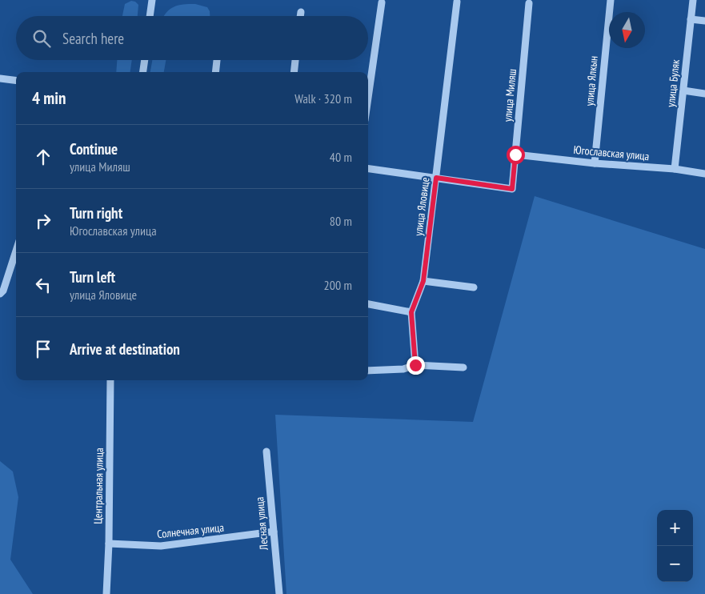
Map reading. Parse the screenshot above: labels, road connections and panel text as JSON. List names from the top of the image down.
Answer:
{
  "streets": {
    "street": [
      "улица Ялкын",
      "улица Буляк",
      "улица Миляш",
      "Югославская улица",
      "улица Яловице",
      "Центральная улица",
      "Лесная улица",
      "Солнечная улица"
    ]
  },
  "crossings": [
    ["улица Ялкын", "Югославская улица"],
    ["улица Буляк", "Югославская улица"],
    ["улица Миляш", "Югославская улица"],
    ["улица Миляш", "улица Яловице"],
    ["Центральная улица", "Солнечная улица"],
    ["Лесная улица", "Солнечная улица"]
  ],
  "north": "bottom",
  "page": {
    "search": "Search here",
    "heading": ["4 min", "Walk · 320 m"],
    "list": [
      ["Continue", "улица Миляш", "40 m"],
      ["Turn right", "Югославская улица", "80 m"],
      ["Turn left", "улица Яловице", "200 m"],
      "Arrive at destination"
    ],
    "map_buttons": ["+", "−"]
  }
}
